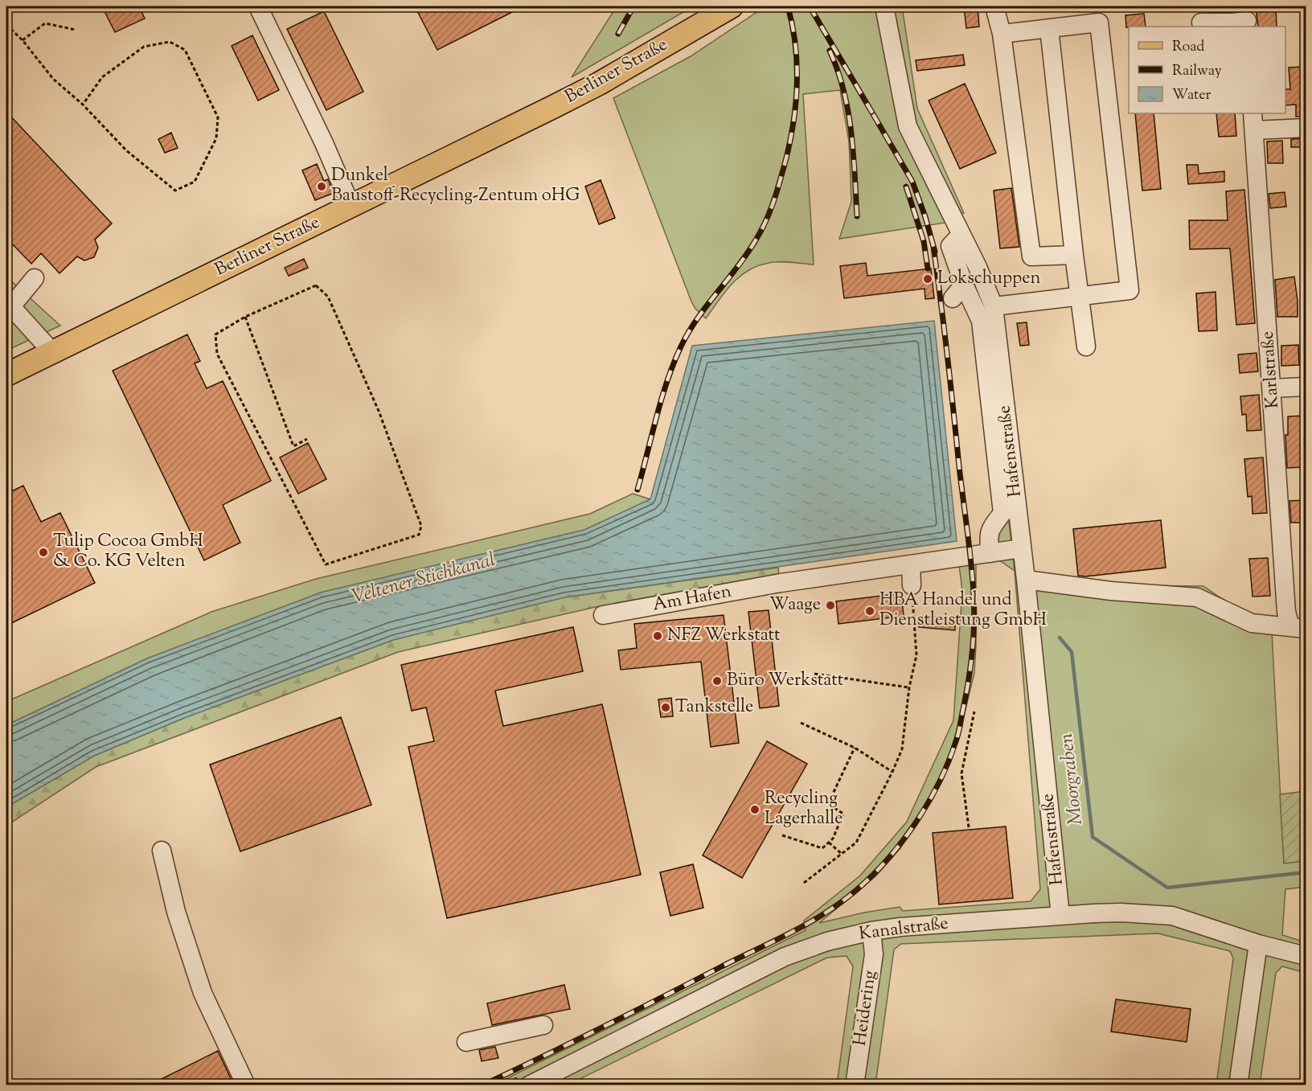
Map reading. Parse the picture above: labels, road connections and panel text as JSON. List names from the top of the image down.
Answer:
{
  "streets": {
    "main road": ["Berliner Straße"],
    "street": [
      "Karlstraße",
      "Hafenstraße",
      "Am Hafen",
      "Kanalstraße",
      "Heidering"
    ]
  },
  "crossings": [
    ["Hafenstraße", "Kanalstraße"],
    ["Kanalstraße", "Heidering"]
  ],
  "water": ["Veltener Stichkanal", "Moorgraben"],
  "places": [
    "Dunkel Baustoff-Recycling-Zentum oHG",
    "Lokschuppen",
    "Tulip Cocoa GmbH & Co. KG Velten",
    "Waage",
    "HBA Handel und Dienstleistung GmbH",
    "NFZ Werkstatt",
    "Büro Werkstatt",
    "Tankstelle",
    "Recycling Lagerhalle"
  ],
  "legend": ["Road", "Railway", "Water"]
}
